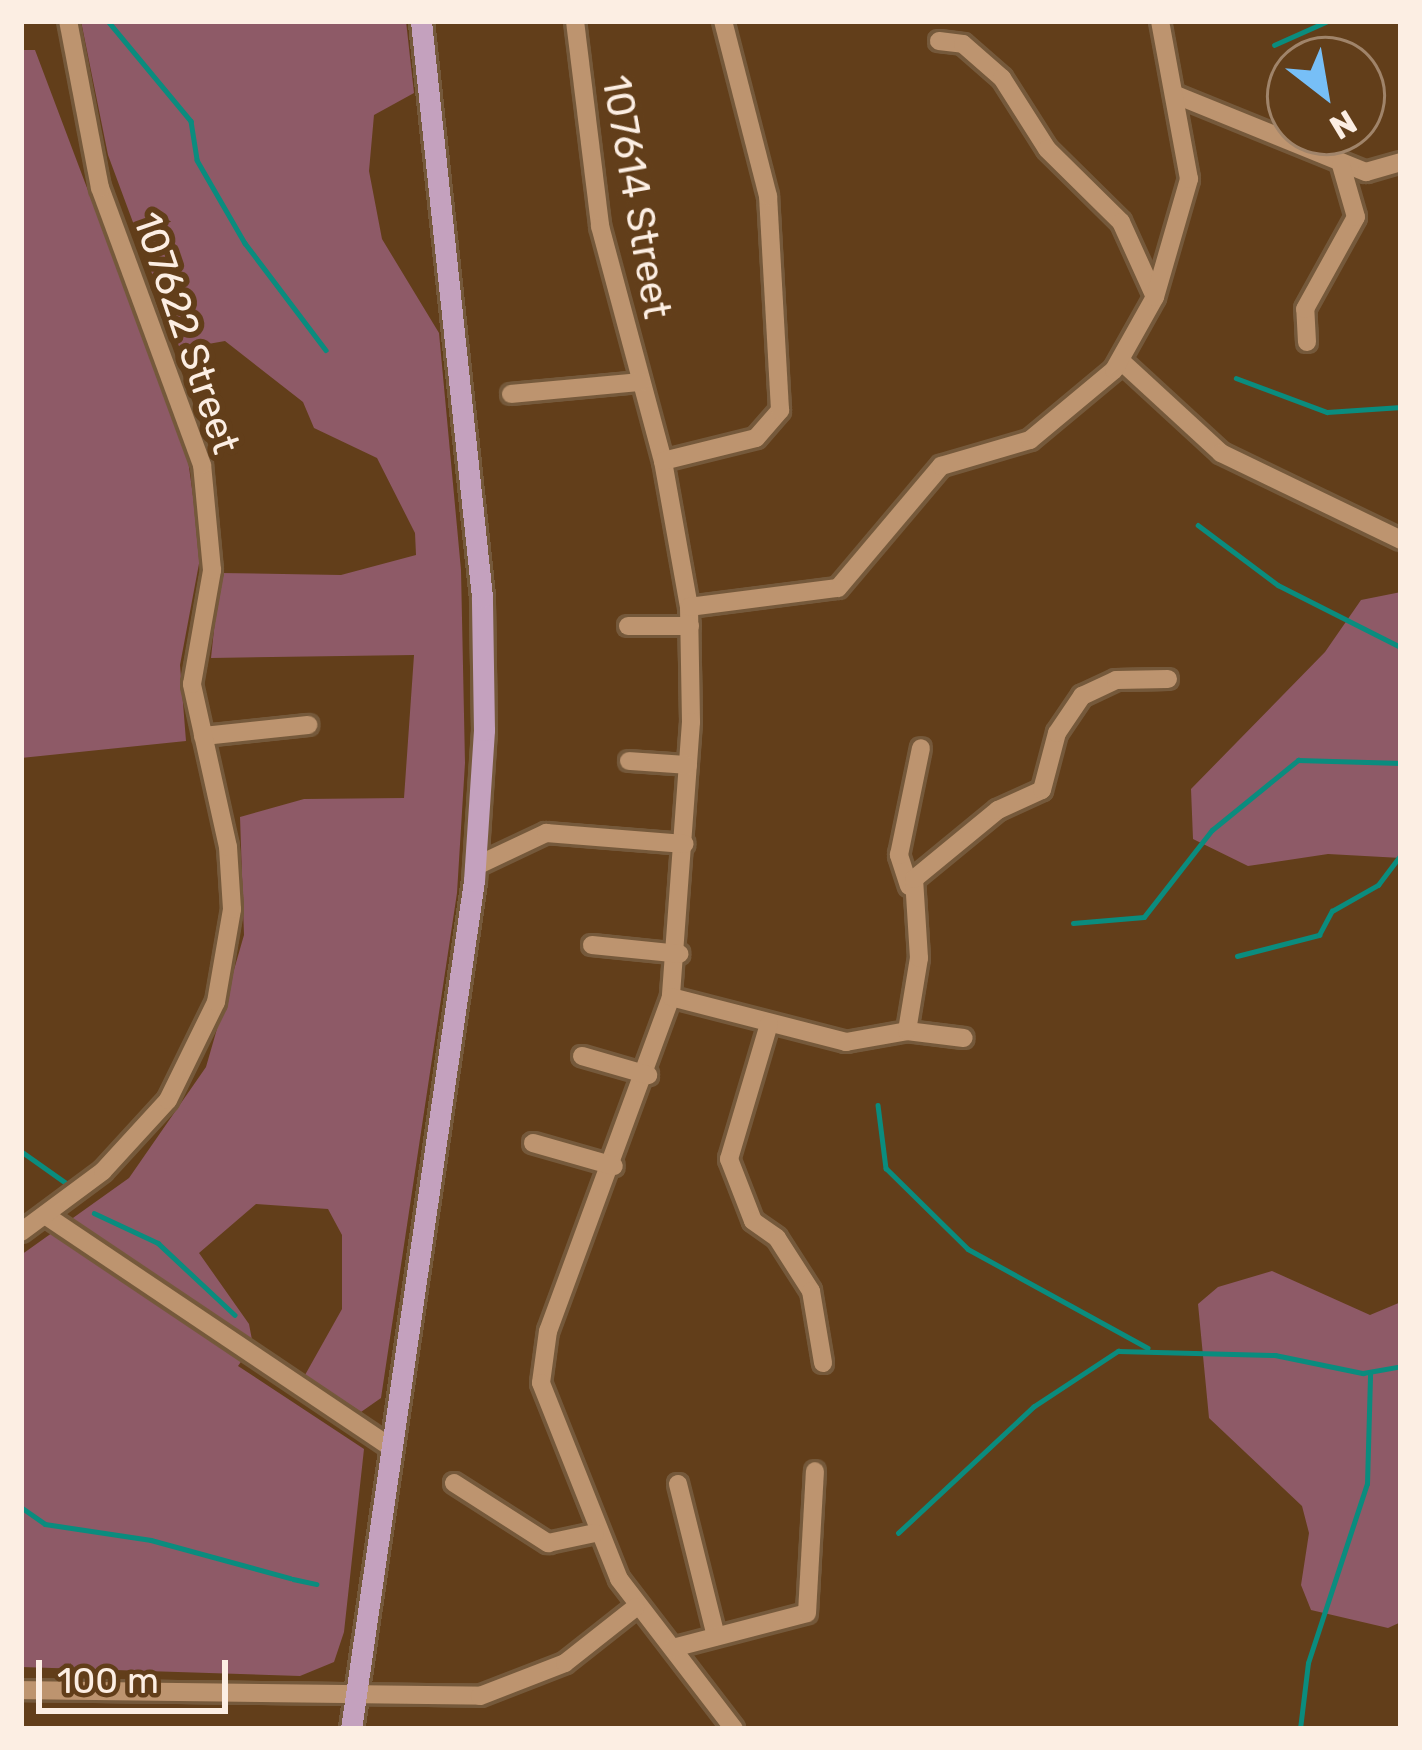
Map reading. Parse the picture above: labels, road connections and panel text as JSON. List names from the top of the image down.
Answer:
{
  "streets": {
    "street": ["107614 Street", "107622 Street"]
  },
  "scale_bar": "100 m",
  "north": "bottom right"
}
